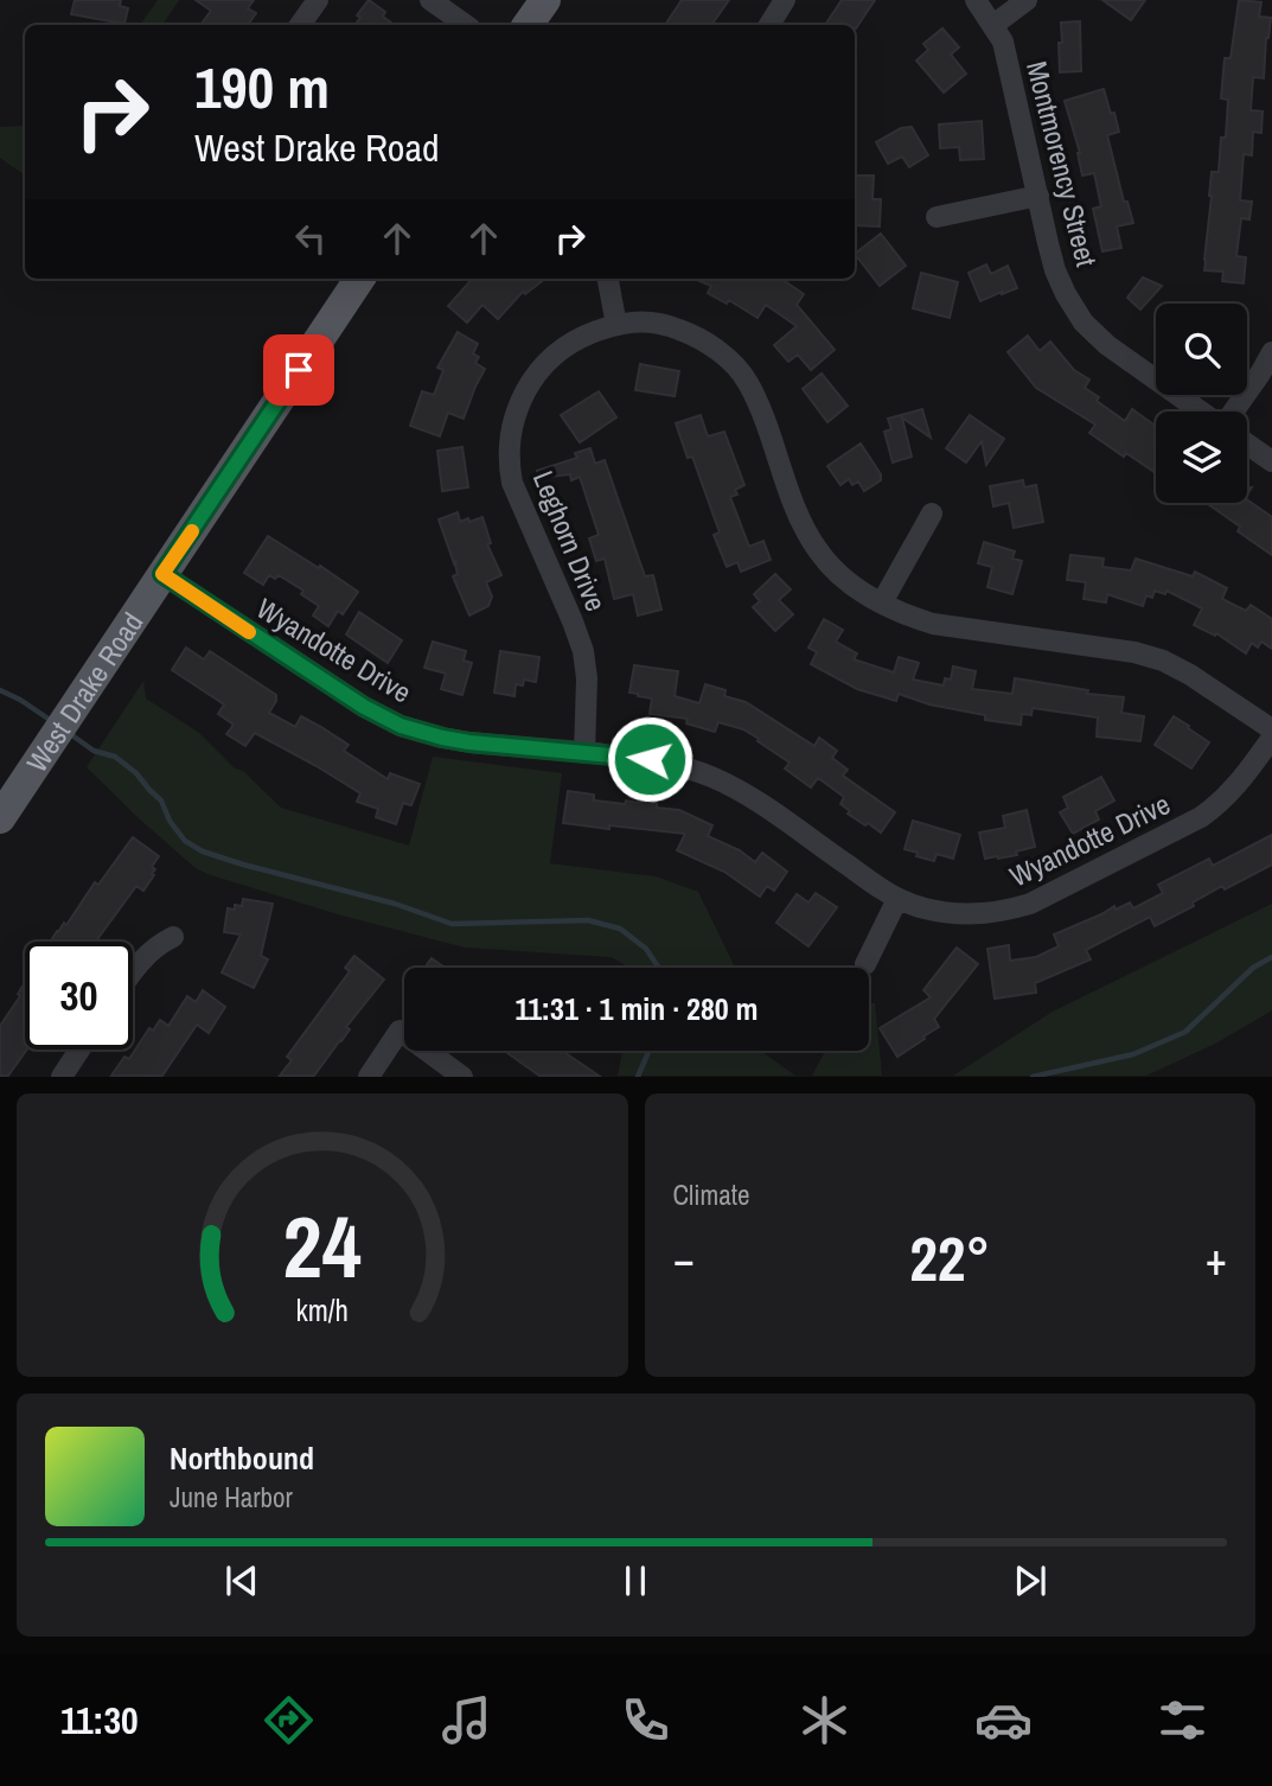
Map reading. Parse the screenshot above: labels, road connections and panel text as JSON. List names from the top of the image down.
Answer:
{
  "streets": {
    "main road": ["West Drake Road"],
    "street": ["Montmorency Street", "Leghorn Drive", "Wyandotte Drive"]
  },
  "crossings": [
    ["Leghorn Drive", "Wyandotte Drive"],
    ["Wyandotte Drive", "West Drake Road"]
  ],
  "page": {
    "turn": ["190 m", "West Drake Road"],
    "limit": "30",
    "trip": "11:31 · 1 min · 280 m",
    "tile": "Climate",
    "heat": ["−", "22°", "+"],
    "song": ["Northbound", "June Harbor"],
    "tabs": "11:30",
    "gauge": ["24", "km/h"]
  }
}
